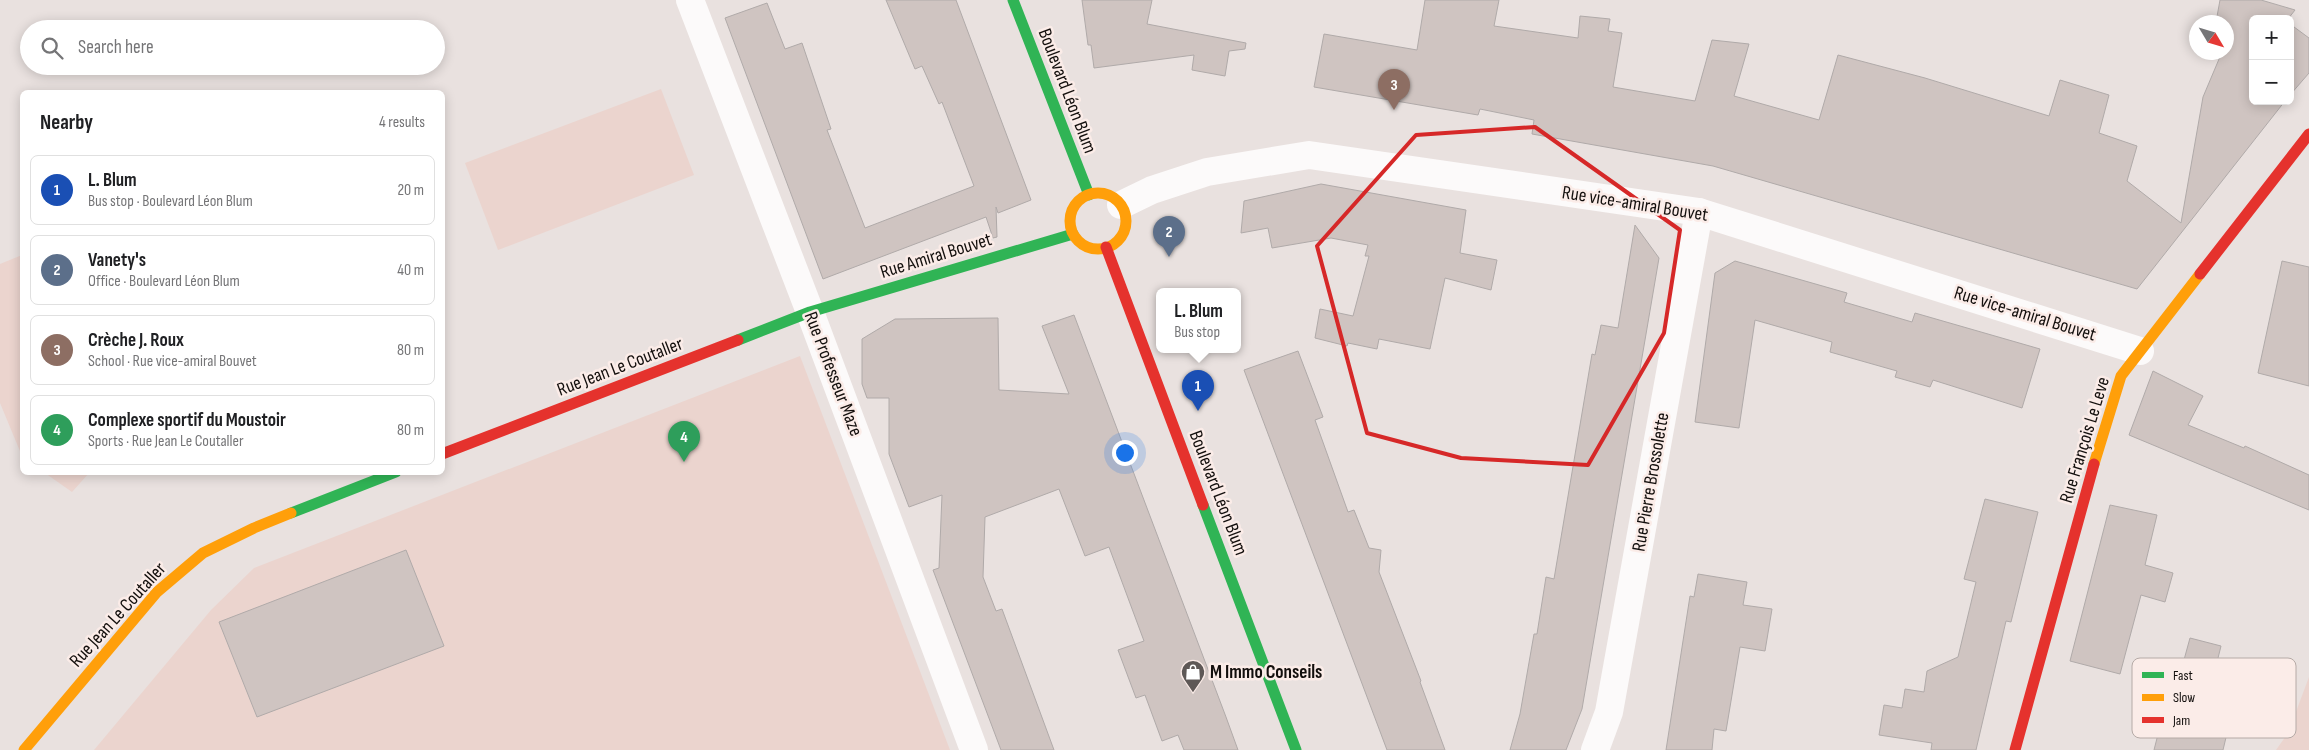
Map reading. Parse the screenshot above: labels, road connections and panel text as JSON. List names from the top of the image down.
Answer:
{
  "streets": {
    "street": [
      "Boulevard Léon Blum",
      "Rue vice-amiral Bouvet",
      "Rue Amiral Bouvet",
      "Rue Jean Le Coutaller",
      "Rue Professeur Maze",
      "Rue François Le Leve",
      "Rue Pierre Brossolette"
    ]
  },
  "crossings": [
    ["Boulevard Léon Blum", "Rue vice-amiral Bouvet"],
    ["Boulevard Léon Blum", "Rue Amiral Bouvet"],
    ["Rue vice-amiral Bouvet", "Rue Amiral Bouvet"],
    ["Rue vice-amiral Bouvet", "Rue François Le Leve"],
    ["Rue vice-amiral Bouvet", "Rue Pierre Brossolette"],
    ["Rue Amiral Bouvet", "Rue Jean Le Coutaller"],
    ["Rue Amiral Bouvet", "Rue Professeur Maze"],
    ["Rue Jean Le Coutaller", "Rue Professeur Maze"]
  ],
  "places": {
    "shop": ["M Immo Conseils"]
  },
  "legend": ["Fast", "Slow", "Jam"],
  "north": "bottom right",
  "page": {
    "map_buttons": ["+", "−"],
    "search": "Search here",
    "pins": [
      "3",
      "2",
      "1",
      "4"
    ],
    "heading": ["Nearby", "4 results"],
    "list": [
      {
        "mark": "1",
        "name": "L. Blum",
        "note": "Bus stop · Boulevard Léon Blum",
        "value": "20 m"
      },
      {
        "mark": "2",
        "name": "Vanety's",
        "note": "Office · Boulevard Léon Blum",
        "value": "40 m"
      },
      {
        "mark": "3",
        "name": "Crèche J. Roux",
        "note": "School · Rue vice-amiral Bouvet",
        "value": "80 m"
      },
      {
        "mark": "4",
        "name": "Complexe sportif du Moustoir",
        "note": "Sports · Rue Jean Le Coutaller",
        "value": "80 m"
      }
    ],
    "popup": ["L. Blum", "Bus stop"]
  }
}
